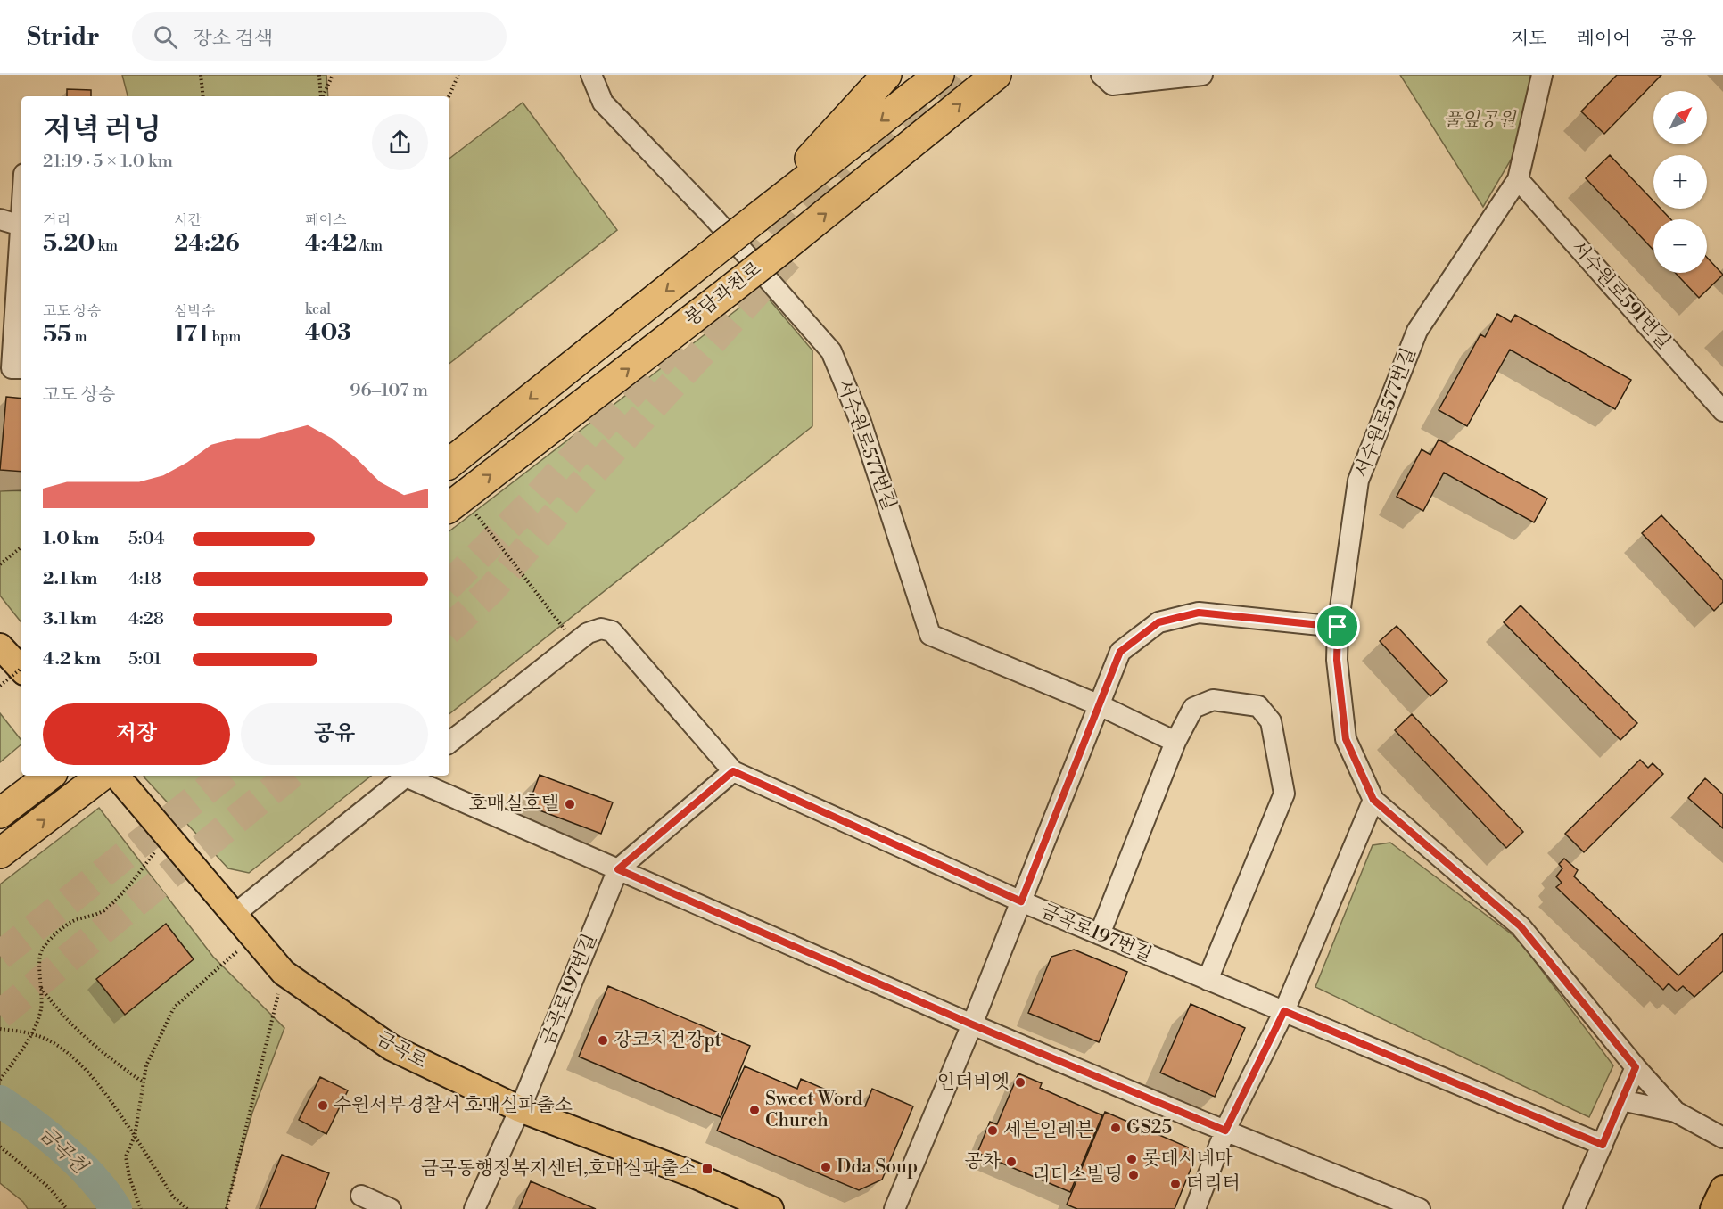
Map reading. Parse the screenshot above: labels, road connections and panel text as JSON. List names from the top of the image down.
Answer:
{
  "streets": {
    "highway": ["봉담과천로"],
    "main road": ["금곡로"],
    "street": ["서수원로591번길", "서수원로577번길", "금곡로197번길"]
  },
  "crossings": [
    ["서수원로591번길", "서수원로577번길"],
    ["금곡로197번길", "금곡로"]
  ],
  "water": ["금곡천"],
  "parks": ["풀잎공원"],
  "places": {
    "other": [
      "호매실호텔",
      "강코치건강pt",
      "인더비엣",
      "수원서부경찰서 호매실파출소",
      "Sweet Word Church",
      "GS25",
      "세븐일레븐",
      "롯데시네마",
      "공차",
      "Dda Soup",
      "리더스빌딩",
      "더리터"
    ],
    "transit": ["금곡동행정복지센터,호매실파출소"]
  },
  "north": "top right",
  "page": {
    "header": "Stridr",
    "search": "장소 검색",
    "nav": ["지도", "레이어", "공유"],
    "map_buttons": ["+", "−"],
    "heading": ["저녁 러닝", "21:19 · 5 × 1.0 km"],
    "stats": [
      ["거리", "5.20 km"],
      ["시간", "24:26"],
      ["페이스", "4:42 /km"],
      ["고도 상승", "55 m"],
      ["심박수", "171 bpm"],
      ["kcal", "403"]
    ],
    "chart": ["고도 상승", "96–107 m"],
    "list": [
      {
        "name": "1.0 km",
        "note": "5:04"
      },
      {
        "name": "2.1 km",
        "note": "4:18"
      },
      {
        "name": "3.1 km",
        "note": "4:28"
      },
      {
        "name": "4.2 km",
        "note": "5:01"
      }
    ],
    "buttons": ["저장", "공유"]
  }
}
